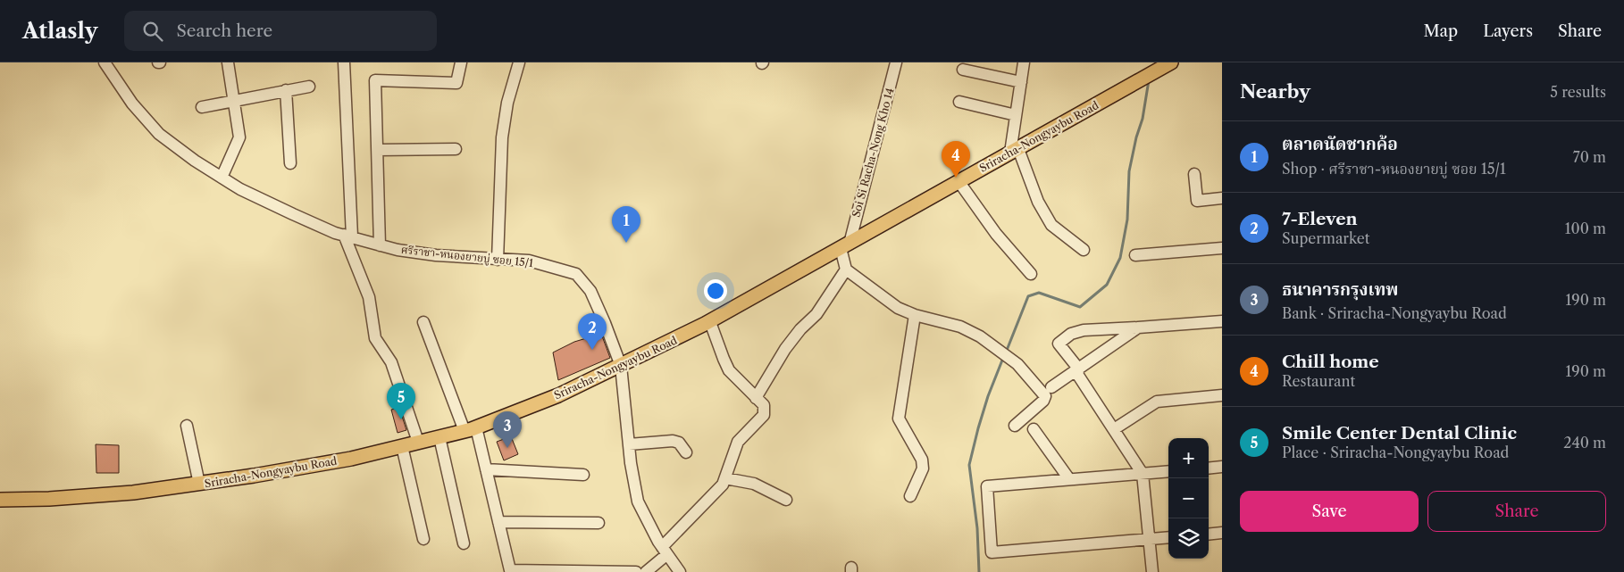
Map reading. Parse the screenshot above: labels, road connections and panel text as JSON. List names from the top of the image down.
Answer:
{
  "streets": {
    "main road": ["Sriracha-Nongyaybu Road"],
    "street": ["Soi Si Racha-Nong Kho 14", "ศรีราชา-หนองยายบู่ ซอย 15/1"]
  },
  "crossings": [
    ["Sriracha-Nongyaybu Road", "Soi Si Racha-Nong Kho 14"],
    ["Sriracha-Nongyaybu Road", "ศรีราชา-หนองยายบู่ ซอย 15/1"]
  ],
  "page": {
    "header": "Atlasly",
    "search": "Search here",
    "nav": ["Map", "Layers", "Share"],
    "heading": ["Nearby", "5 results"],
    "list": [
      {
        "mark": "1",
        "name": "ตลาดนัดชากค้อ",
        "note": "Shop · ศรีราชา-หนองยายบู่ ซอย 15/1",
        "value": "70 m"
      },
      {
        "mark": "2",
        "name": "7-Eleven",
        "note": "Supermarket",
        "value": "100 m"
      },
      {
        "mark": "3",
        "name": "ธนาคารกรุงเทพ",
        "note": "Bank · Sriracha-Nongyaybu Road",
        "value": "190 m"
      },
      {
        "mark": "4",
        "name": "Chill home",
        "note": "Restaurant",
        "value": "190 m"
      },
      {
        "mark": "5",
        "name": "Smile Center Dental Clinic",
        "note": "Place · Sriracha-Nongyaybu Road",
        "value": "240 m"
      }
    ],
    "pins": [
      "4",
      "1",
      "2",
      "5",
      "3"
    ],
    "map_buttons": ["+", "−"],
    "buttons": ["Save", "Share"]
  }
}
